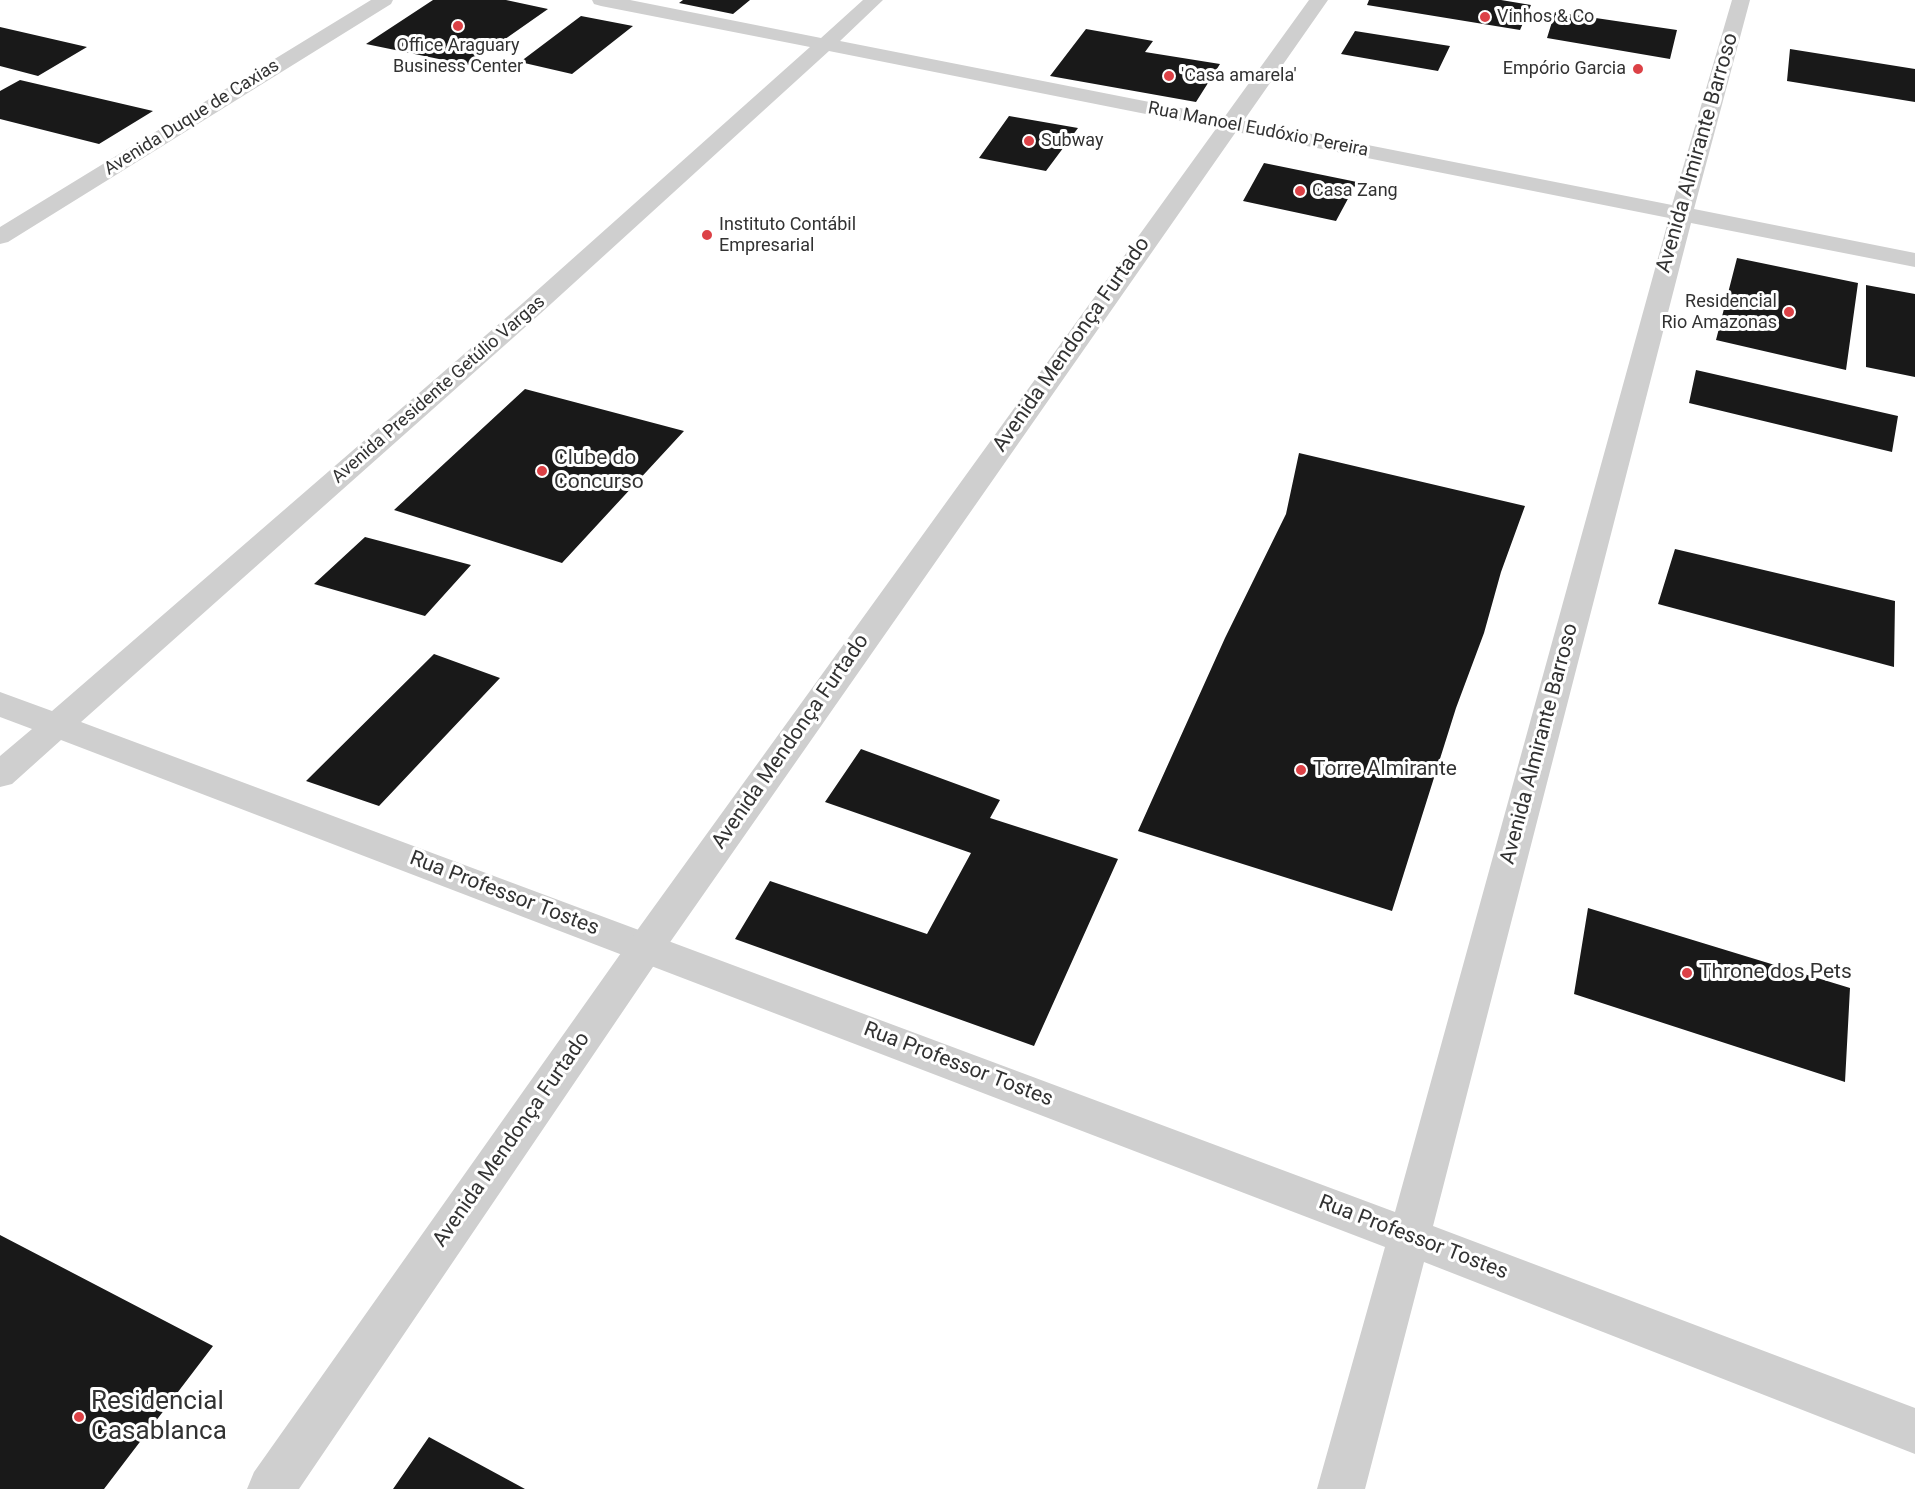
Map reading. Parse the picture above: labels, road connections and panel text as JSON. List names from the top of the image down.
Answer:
{
  "streets": {
    "street": [
      "Avenida Duque de Caxias",
      "Rua Manoel Eudóxio Pereira",
      "Avenida Almirante Barroso",
      "Avenida Mendonça Furtado",
      "Avenida Presidente Getúlio Vargas",
      "Rua Professor Tostes"
    ]
  },
  "crossings": [
    ["Rua Manoel Eudóxio Pereira", "Avenida Almirante Barroso"],
    ["Rua Manoel Eudóxio Pereira", "Avenida Mendonça Furtado"],
    ["Rua Manoel Eudóxio Pereira", "Avenida Presidente Getúlio Vargas"],
    ["Avenida Almirante Barroso", "Rua Professor Tostes"],
    ["Avenida Mendonça Furtado", "Rua Professor Tostes"],
    ["Avenida Presidente Getúlio Vargas", "Rua Professor Tostes"]
  ],
  "places": [
    "Vinhos & Co",
    "Office Araguary Business Center",
    "Empório Garcia",
    "'Casa amarela'",
    "Subway",
    "Casa Zang",
    "Instituto Contábil Empresarial",
    "Residencial Rio Amazonas",
    "Clube do Concurso",
    "Torre Almirante",
    "Throne dos Pets",
    "Residencial Casablanca"
  ]
}
